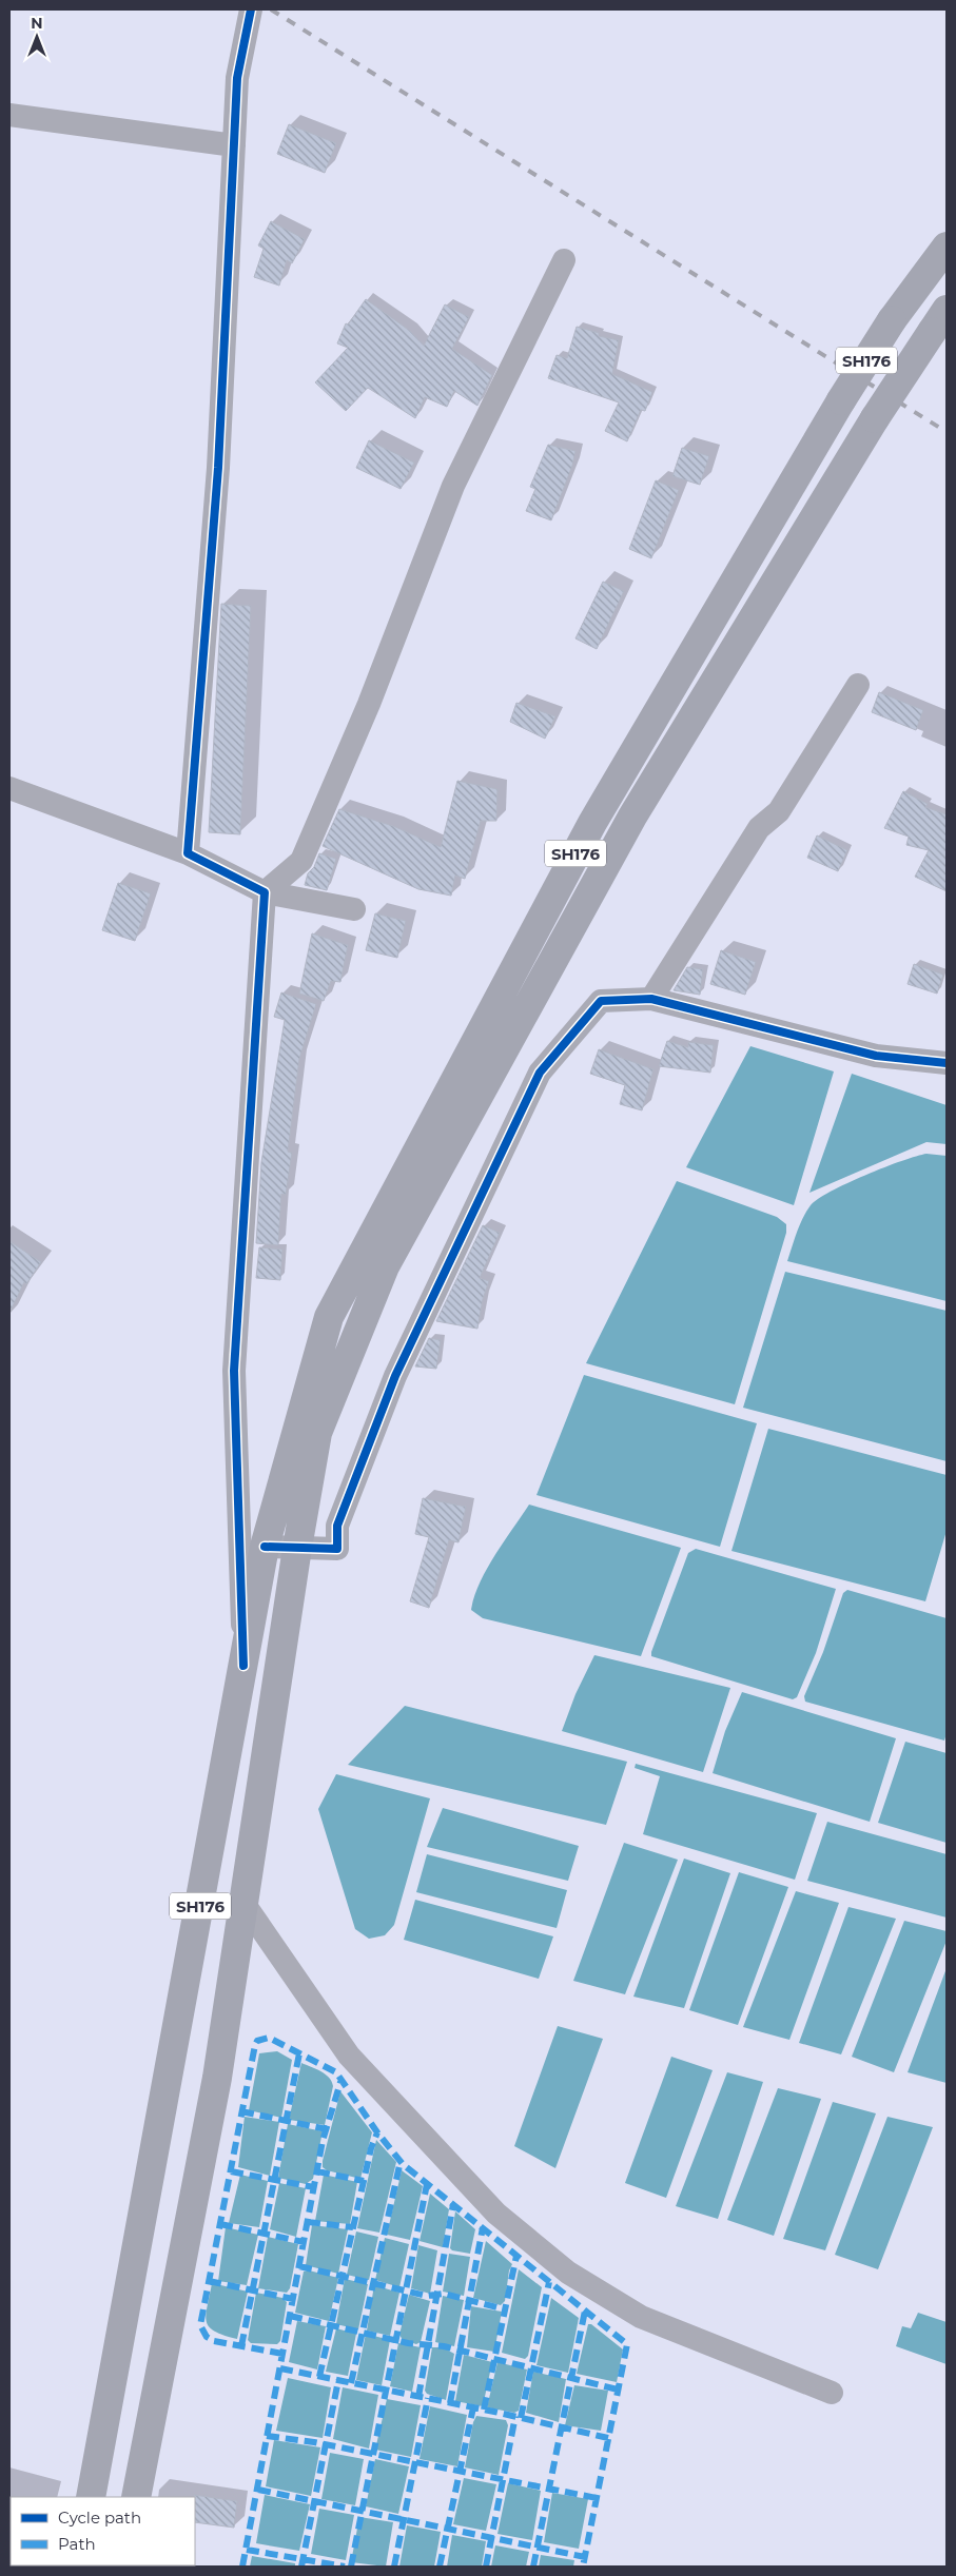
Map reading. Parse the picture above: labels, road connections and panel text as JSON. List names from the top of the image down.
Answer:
{
  "streets": {
    "main road": ["SH176"]
  },
  "legend": ["Cycle path", "Path"],
  "north": "top"
}
